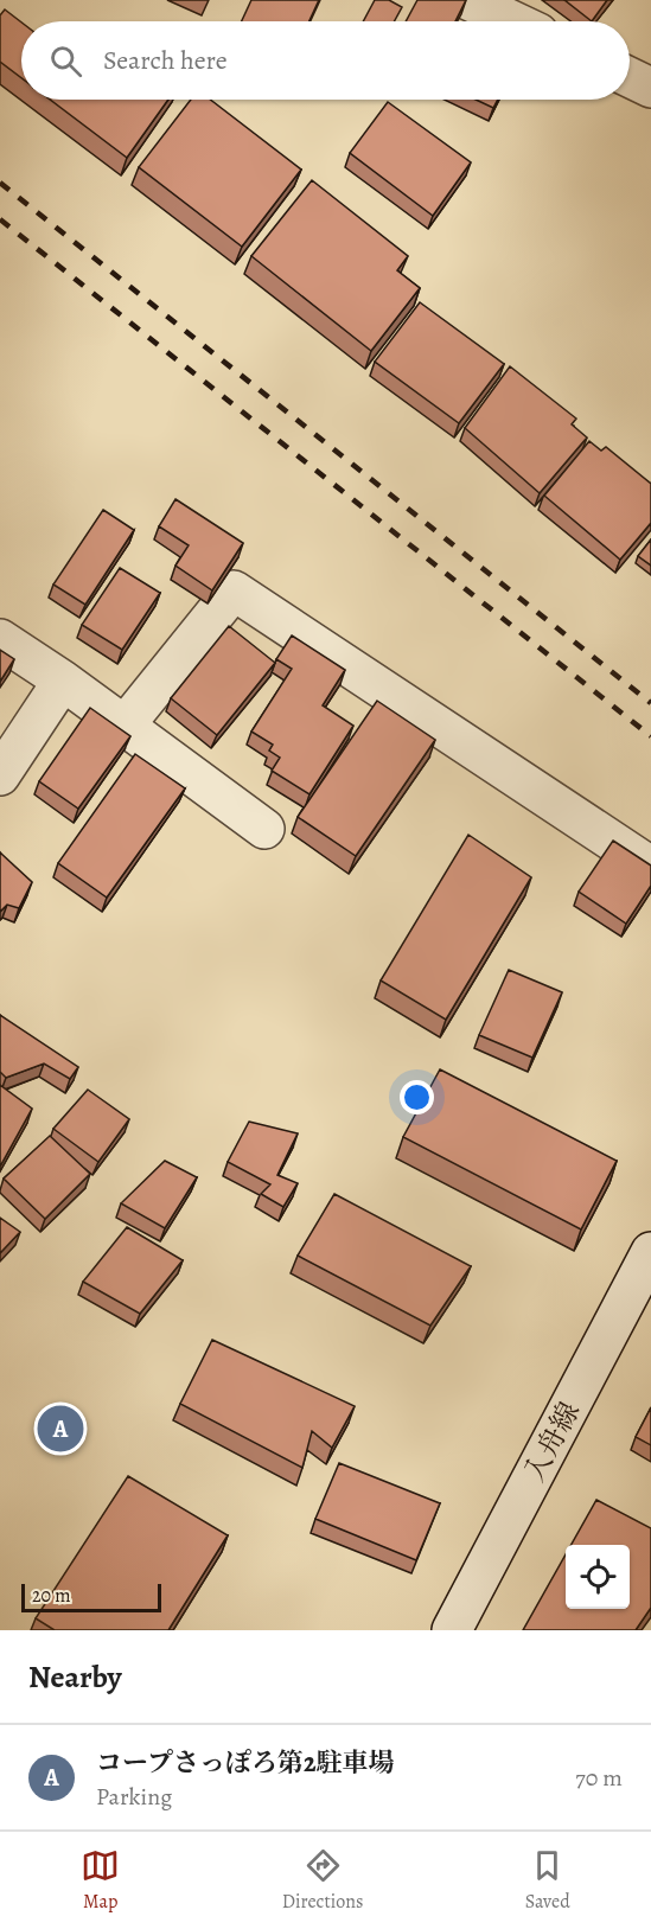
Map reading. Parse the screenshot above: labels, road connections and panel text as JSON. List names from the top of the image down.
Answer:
{
  "streets": {
    "street": ["入舟線"]
  },
  "scale_bar": "20 m",
  "page": {
    "search": "Search here",
    "pins": "A",
    "scale": "20 m",
    "heading": "Nearby",
    "list": [
      {
        "mark": "A",
        "name": "コープさっぽろ第2駐車場",
        "note": "Parking",
        "value": "70 m"
      }
    ],
    "nav": ["Map", "Directions", "Saved"]
  }
}
